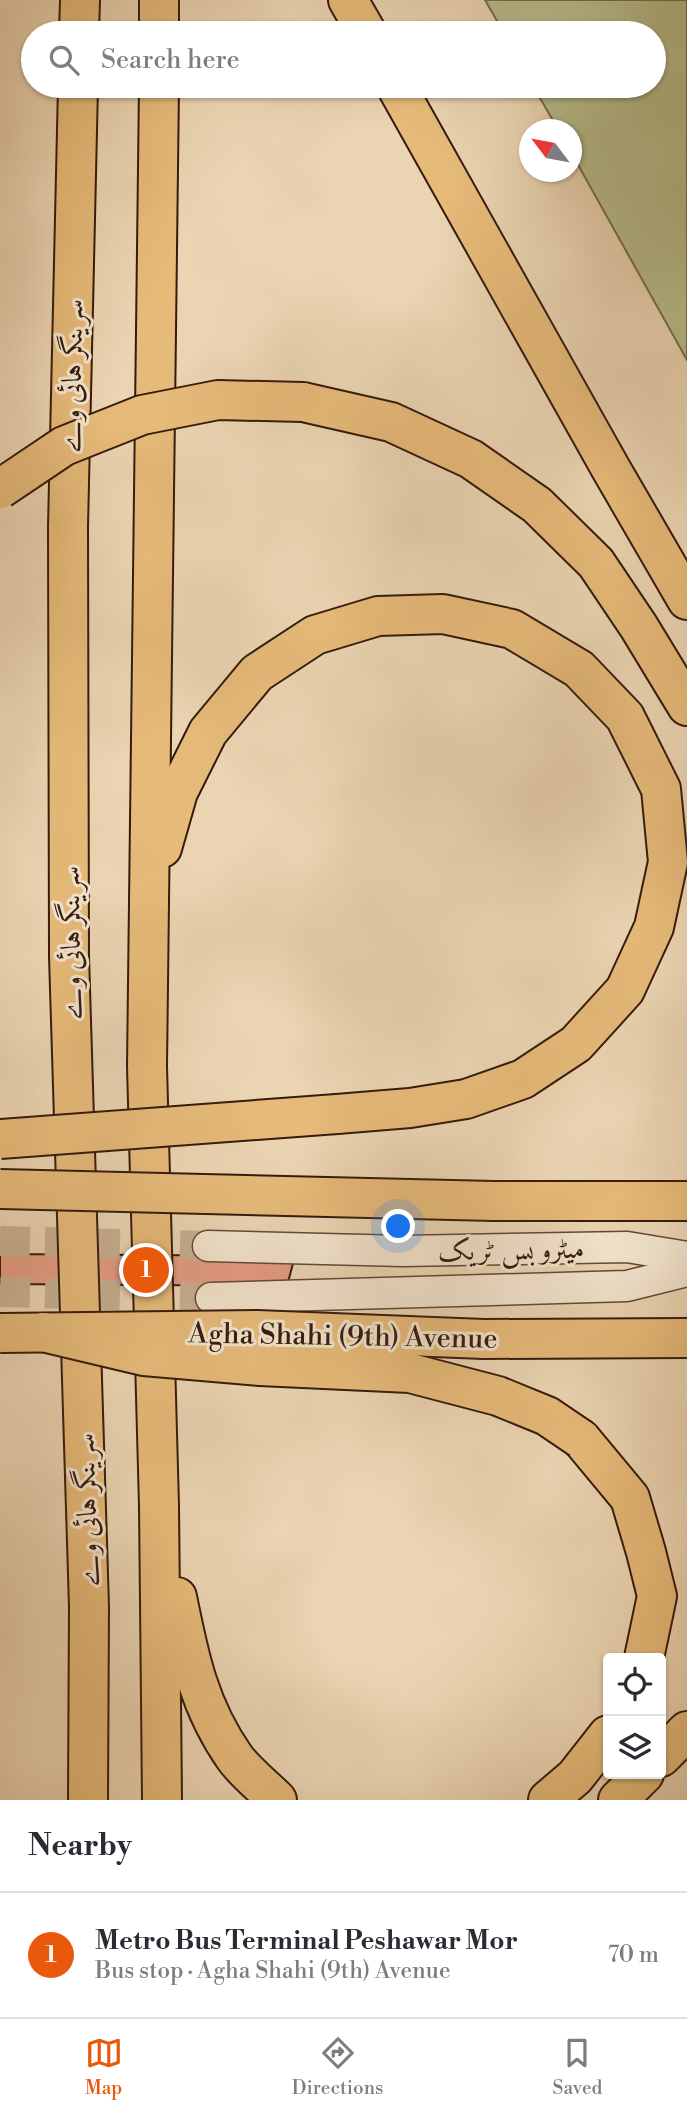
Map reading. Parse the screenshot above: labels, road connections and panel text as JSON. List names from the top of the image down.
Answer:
{
  "streets": {
    "main road": ["سرینگر ہائی وے", "Agha Shahi (9th) Avenue"],
    "lane": ["میٹرو بس ٹریک"]
  },
  "north": "top left",
  "page": {
    "search": "Search here",
    "pins": "1",
    "heading": "Nearby",
    "list": [
      {
        "mark": "1",
        "name": "Metro Bus Terminal Peshawar Mor",
        "note": "Bus stop · Agha Shahi (9th) Avenue",
        "value": "70 m"
      }
    ],
    "nav": ["Map", "Directions", "Saved"]
  }
}
